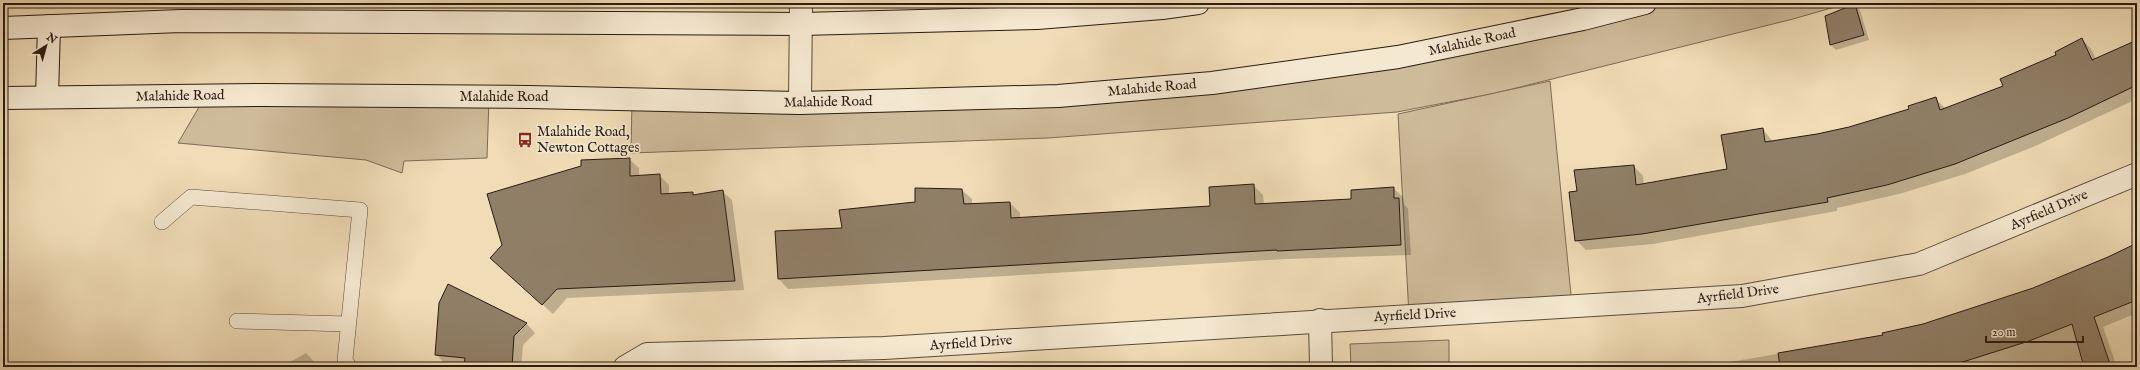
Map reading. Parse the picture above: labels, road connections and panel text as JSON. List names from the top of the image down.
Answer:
{
  "streets": {
    "main road": ["Malahide Road", "Ayrfield Drive"]
  },
  "places": {
    "bus stop": ["Malahide Road, Newton Cottages"]
  },
  "scale_bar": "20 m",
  "north": "top right"
}
